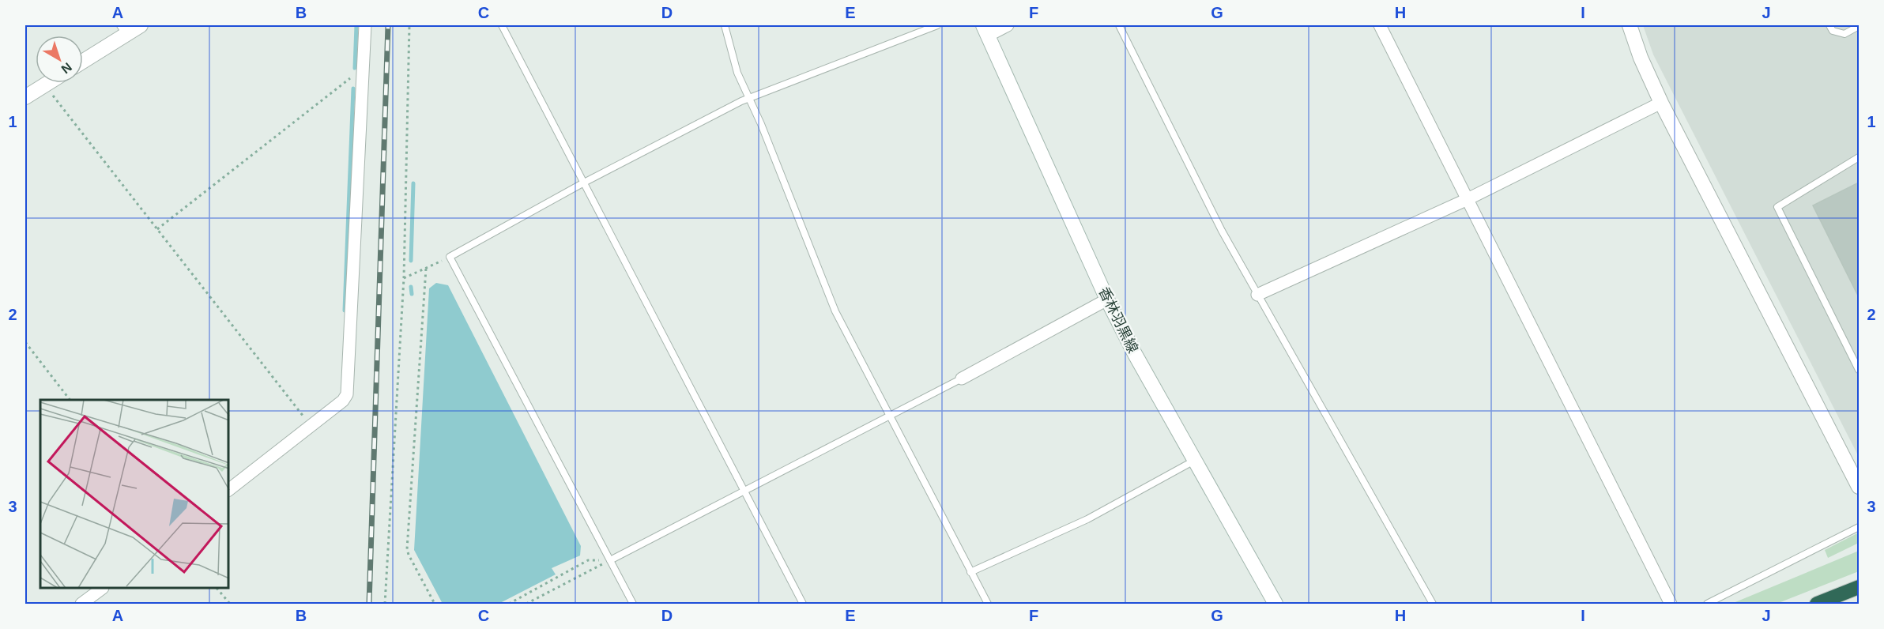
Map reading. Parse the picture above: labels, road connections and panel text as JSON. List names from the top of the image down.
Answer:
{
  "streets": {
    "street": ["香林羽黒線"]
  },
  "north": "bottom right",
  "grid": {
    "columns": [
      "A",
      "B",
      "C",
      "D",
      "E",
      "F",
      "G",
      "H",
      "I",
      "J"
    ],
    "rows": ["1", "2", "3"]
  }
}
